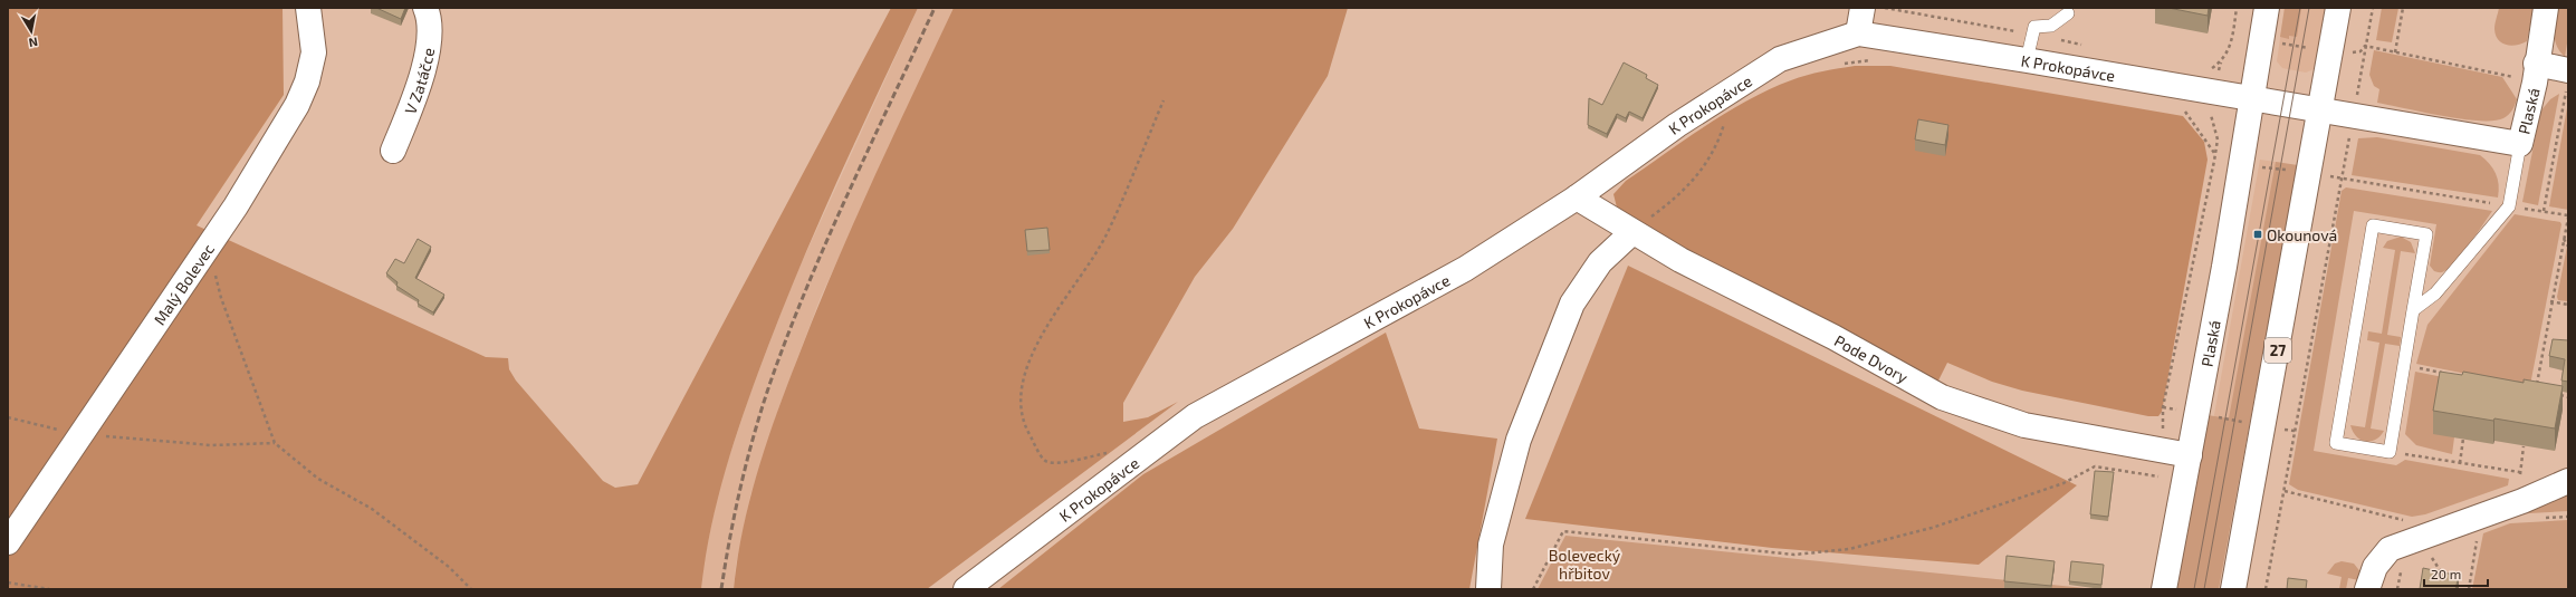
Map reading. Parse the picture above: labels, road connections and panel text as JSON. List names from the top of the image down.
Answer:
{
  "streets": {
    "street": [
      "K Prokopávce",
      "V Zatáčce",
      "Plaská",
      "Malý Bolevec",
      "27",
      "Pode Dvory"
    ]
  },
  "crossings": [
    ["K Prokopávce", "Plaská"],
    ["K Prokopávce", "Pode Dvory"],
    ["Plaská", "27"],
    ["Plaská", "Pode Dvory"]
  ],
  "parks": ["Bolevecký hřbitov"],
  "places": {
    "transit": ["Okounová"]
  },
  "scale_bar": "20 m",
  "north": "bottom"
}
